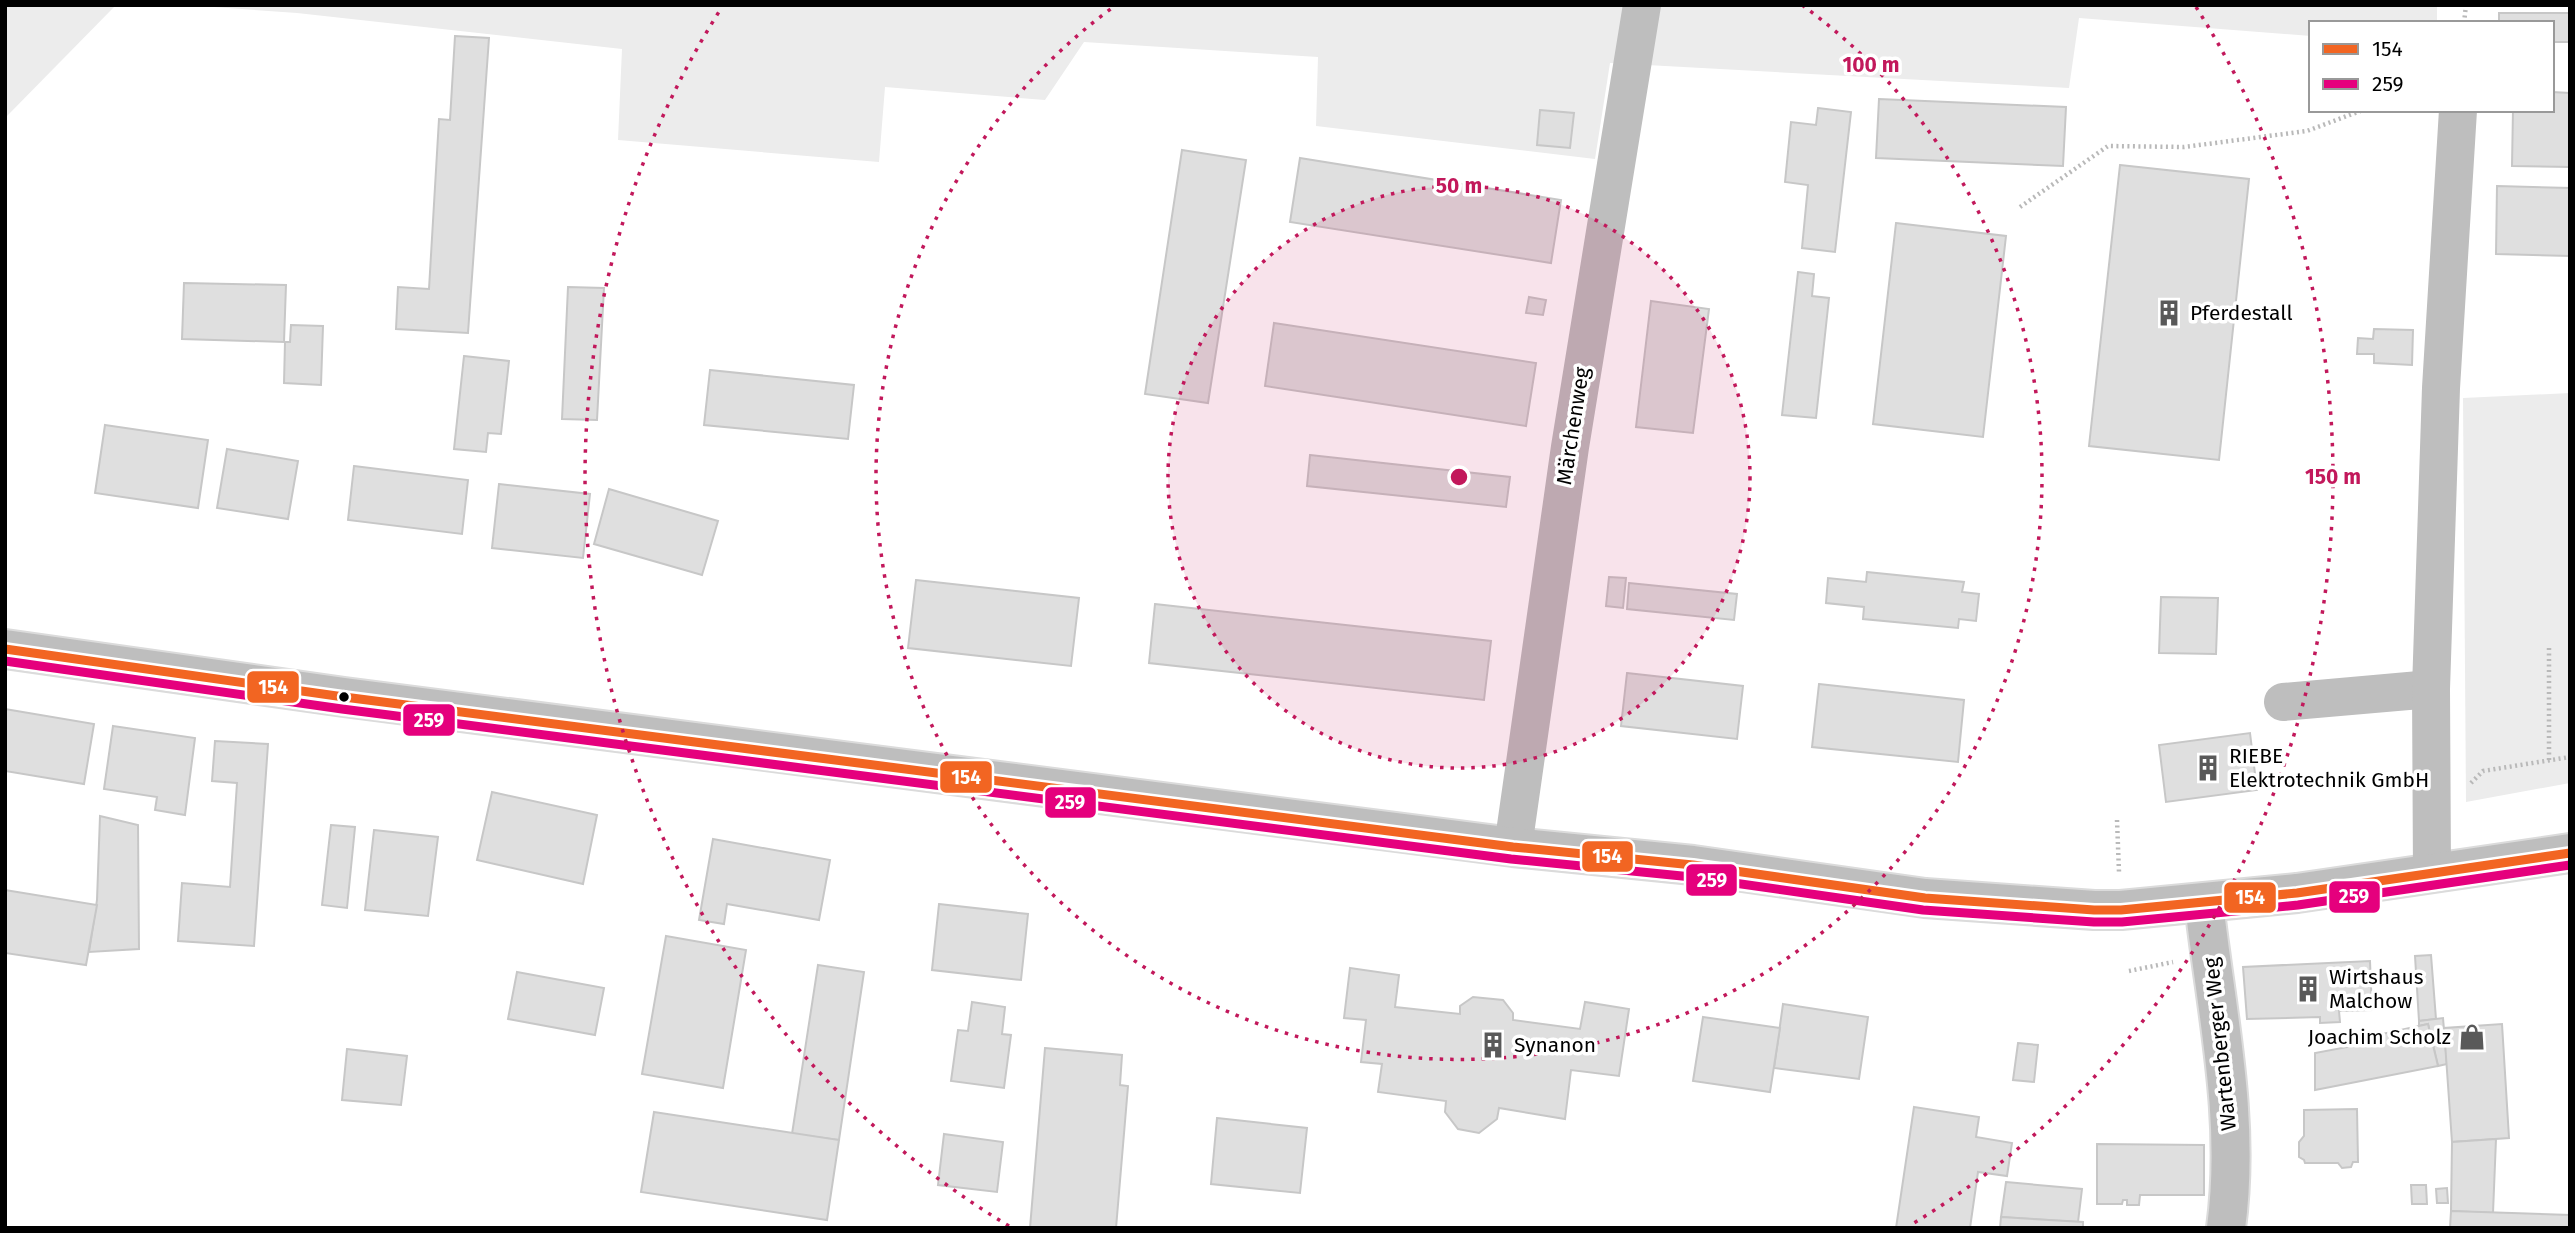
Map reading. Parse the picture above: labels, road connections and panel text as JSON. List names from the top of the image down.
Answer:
{
  "streets": {
    "main road": ["Märchenweg", "Wartenberger Weg"]
  },
  "places": {
    "building": [
      "Pferdestall",
      "RIEBE Elektrotechnik GmbH",
      "Wirtshaus Malchow",
      "Synanon"
    ],
    "shop": ["Joachim Scholz"]
  },
  "lines": ["transit line 154", "transit line 259"],
  "legend": ["154", "259"],
  "rings": ["100 m", "50 m", "150 m"]
}
